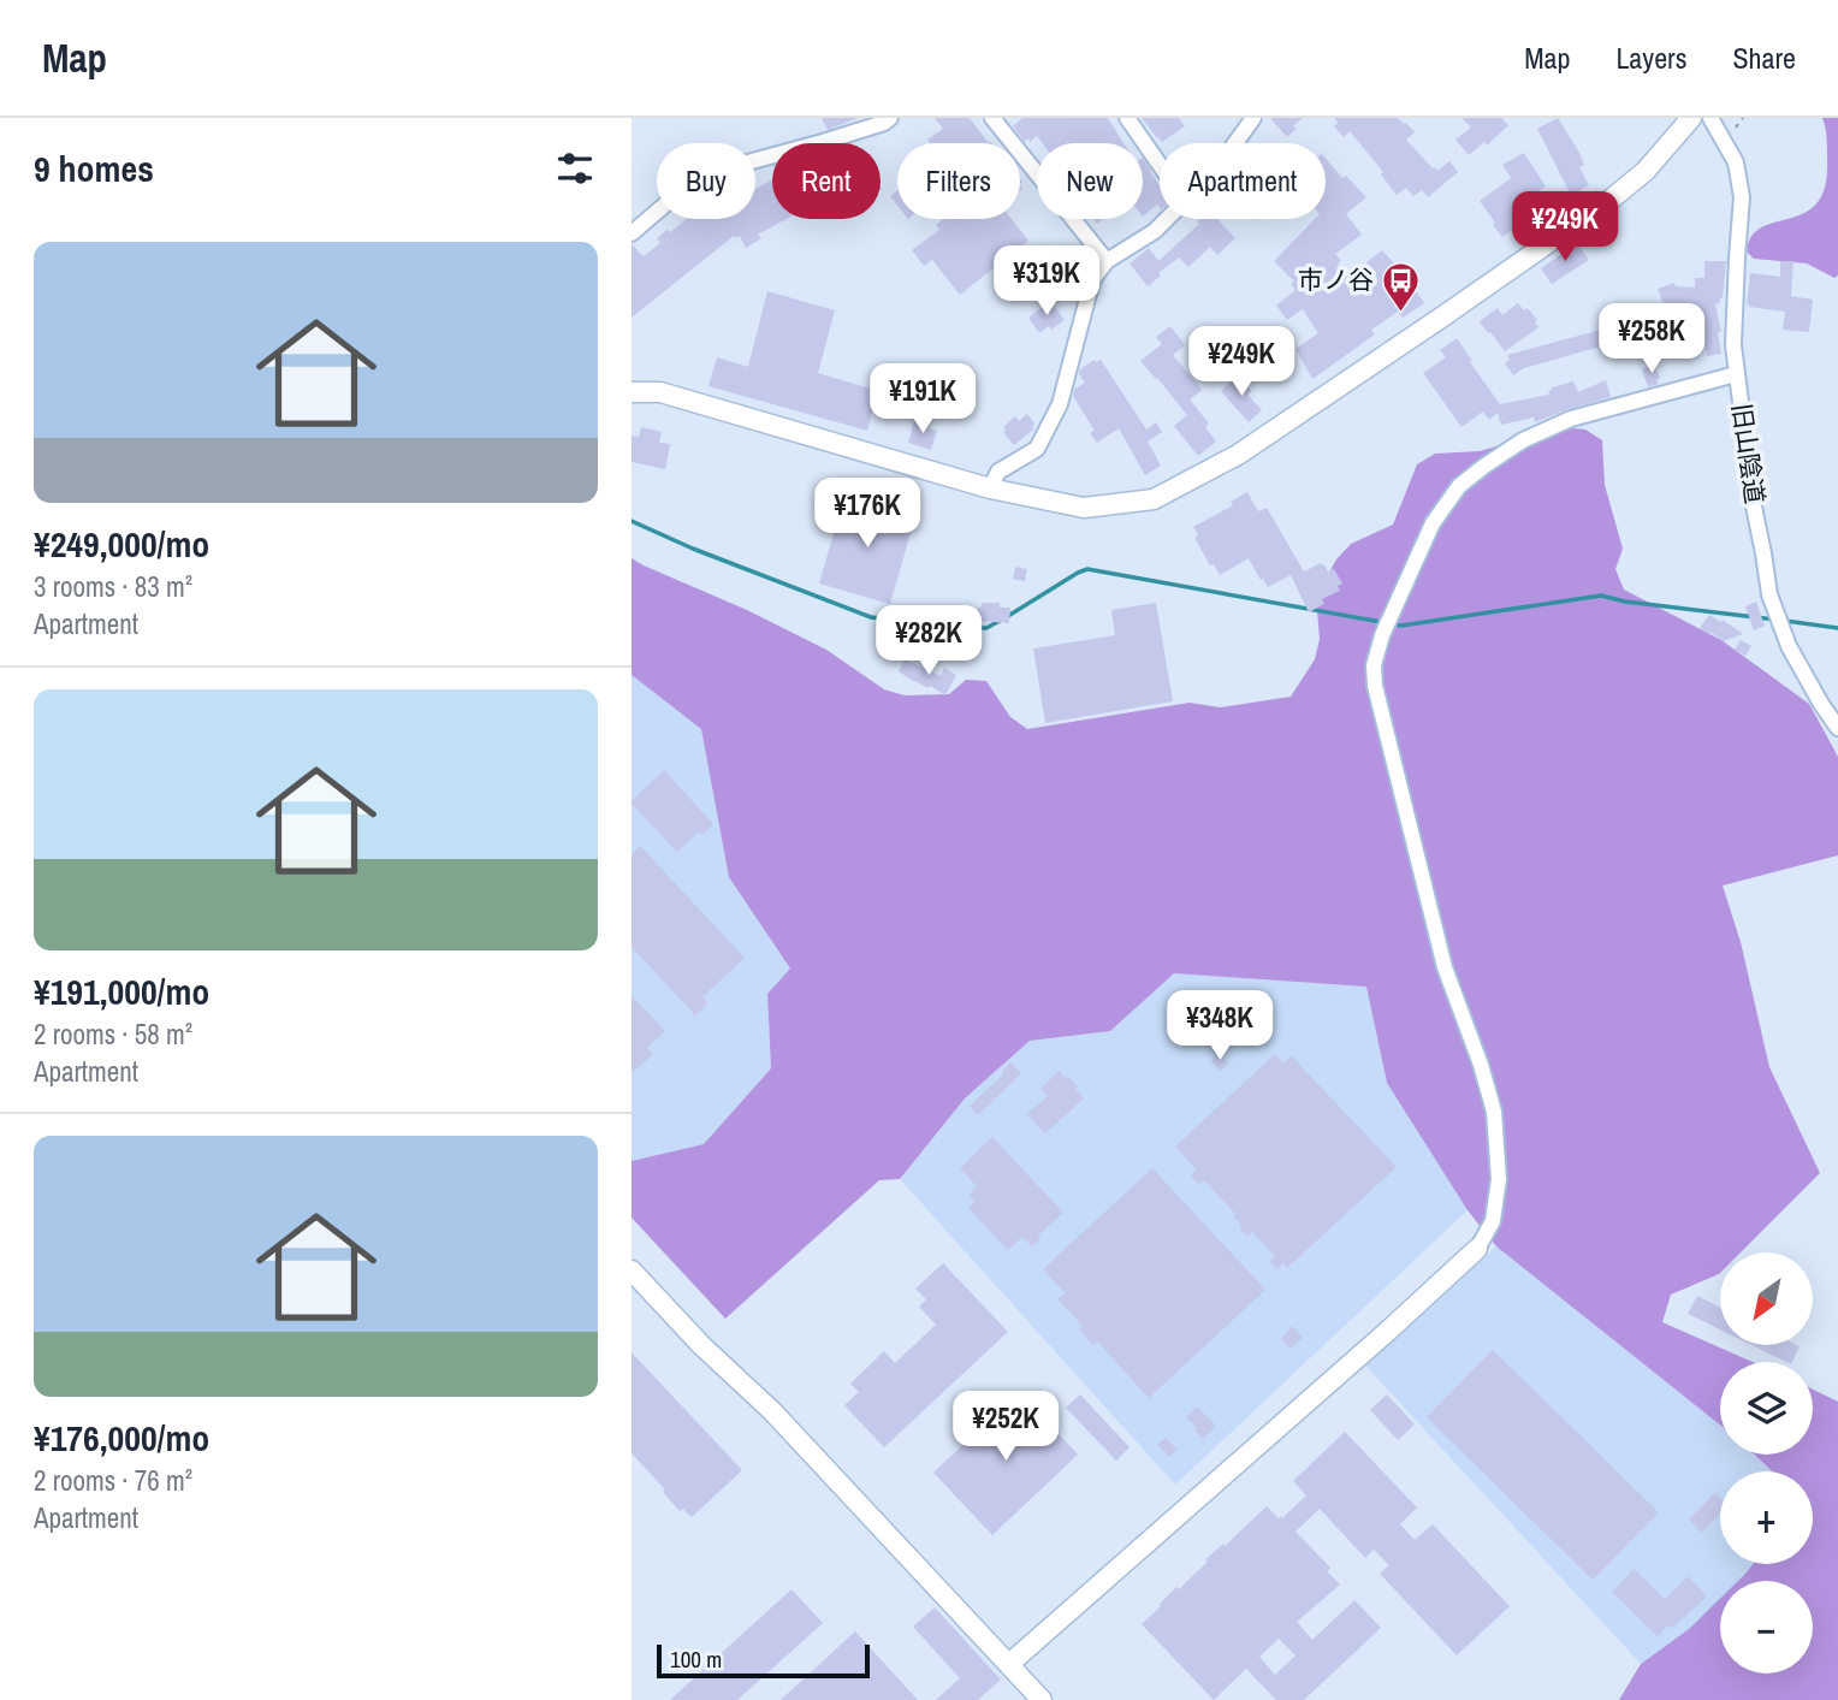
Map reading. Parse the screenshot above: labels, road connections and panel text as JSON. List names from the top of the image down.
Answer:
{
  "streets": {
    "street": ["旧山陰道"]
  },
  "places": {
    "bus stop": ["市ノ谷"]
  },
  "scale_bar": "100 m",
  "north": "bottom left",
  "page": {
    "header": "Map",
    "nav": ["Map", "Layers", "Share"],
    "heading": "9 homes",
    "chip": [
      "Buy",
      "Rent",
      "Filters",
      "New",
      "Apartment"
    ],
    "price": [
      "¥249K",
      "¥319K",
      "¥258K",
      "¥249K",
      "¥191K",
      "¥176K",
      "¥282K",
      "¥348K",
      "¥252K"
    ],
    "list": [
      {
        "name": "¥249,000/mo",
        "note": "3 rooms · 83 m² · Apartment"
      },
      {
        "name": "¥191,000/mo",
        "note": "2 rooms · 58 m² · Apartment"
      },
      {
        "name": "¥176,000/mo",
        "note": "2 rooms · 76 m² · Apartment"
      }
    ],
    "map_buttons": ["+", "−"],
    "scale": "100 m"
  }
}
